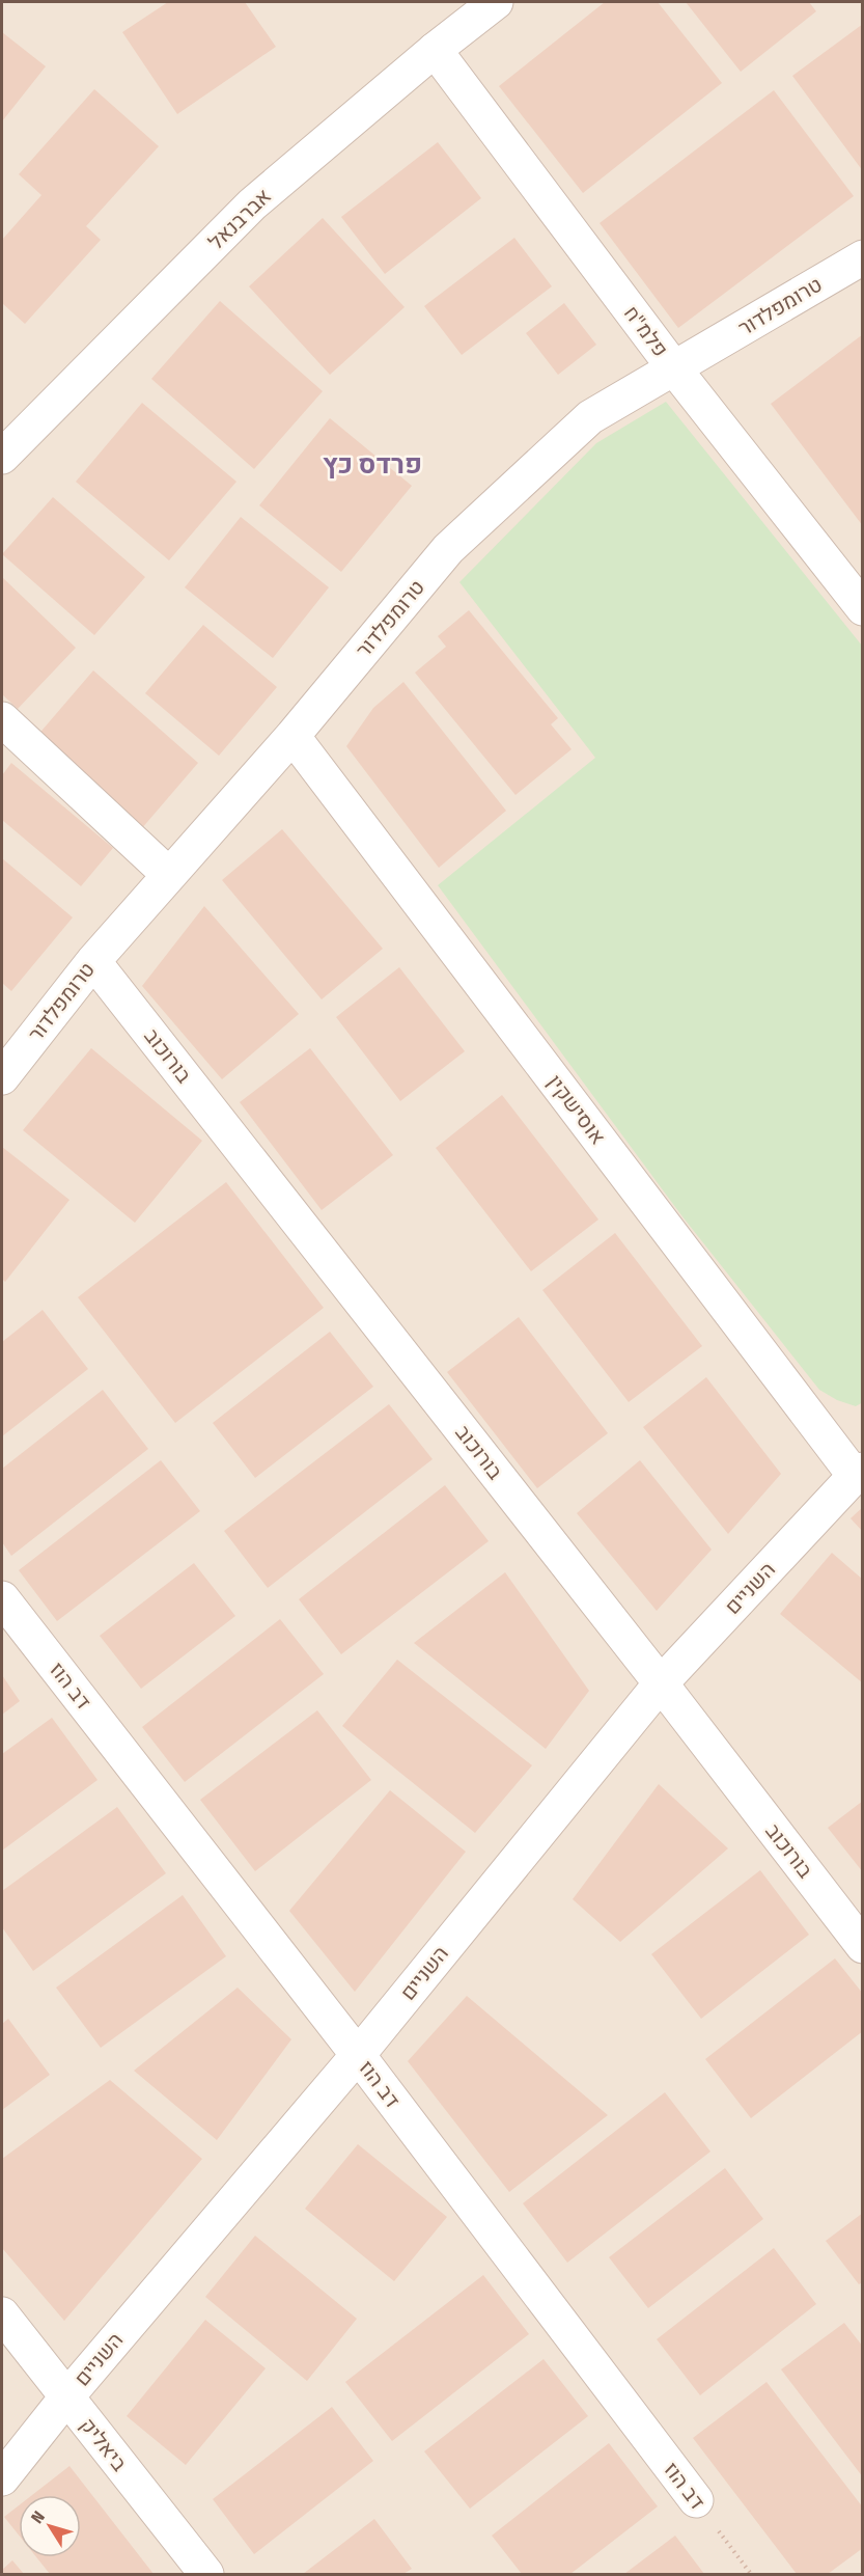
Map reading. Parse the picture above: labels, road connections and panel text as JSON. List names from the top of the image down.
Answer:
{
  "streets": {
    "street": [
      "אברבנאל",
      "טרומפלדור",
      "פלמ\"ח",
      "בורוכוב",
      "אוסישקין",
      "השניים",
      "דב הוז",
      "ביאליק"
    ]
  },
  "crossings": [
    ["אברבנאל", "פלמ\"ח"],
    ["טרומפלדור", "פלמ\"ח"],
    ["טרומפלדור", "בורוכוב"],
    ["טרומפלדור", "אוסישקין"],
    ["בורוכוב", "השניים"],
    ["אוסישקין", "השניים"],
    ["השניים", "דב הוז"],
    ["השניים", "ביאליק"]
  ],
  "districts": ["פרדס כץ"],
  "north": "top left"
}
